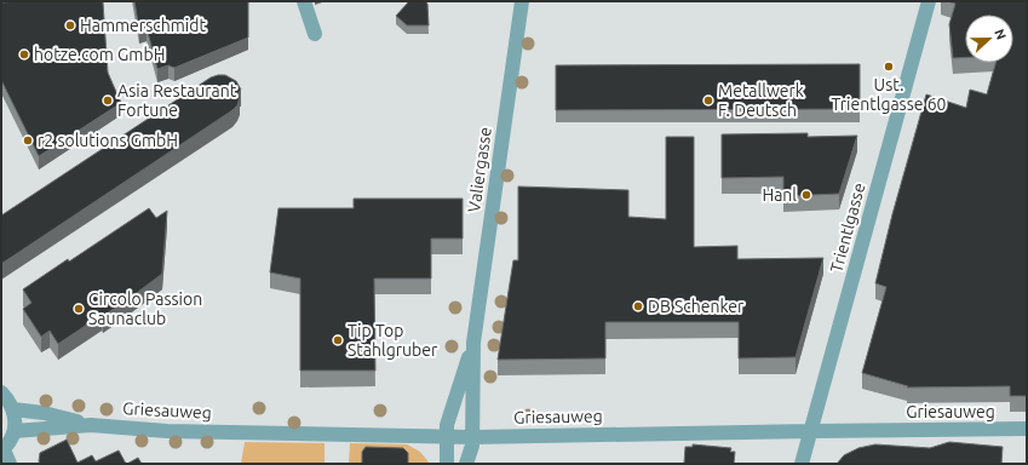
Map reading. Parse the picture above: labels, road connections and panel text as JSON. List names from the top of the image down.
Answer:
{
  "streets": {
    "street": ["Valiergasse", "Trientlgasse", "Griesauweg"]
  },
  "crossings": [
    ["Valiergasse", "Griesauweg"],
    ["Trientlgasse", "Griesauweg"]
  ],
  "places": [
    "Hammerschmidt",
    "hotze.com GmbH",
    "Ust. Trientlgasse 60",
    "Asia Restaurant Fortune",
    "Metallwerk F. Deutsch",
    "r2 solutions GmbH",
    "Hanl",
    "DB Schenker",
    "Circolo Passion Saunaclub",
    "Tip Top Stahlgruber"
  ],
  "north": "right"
}
